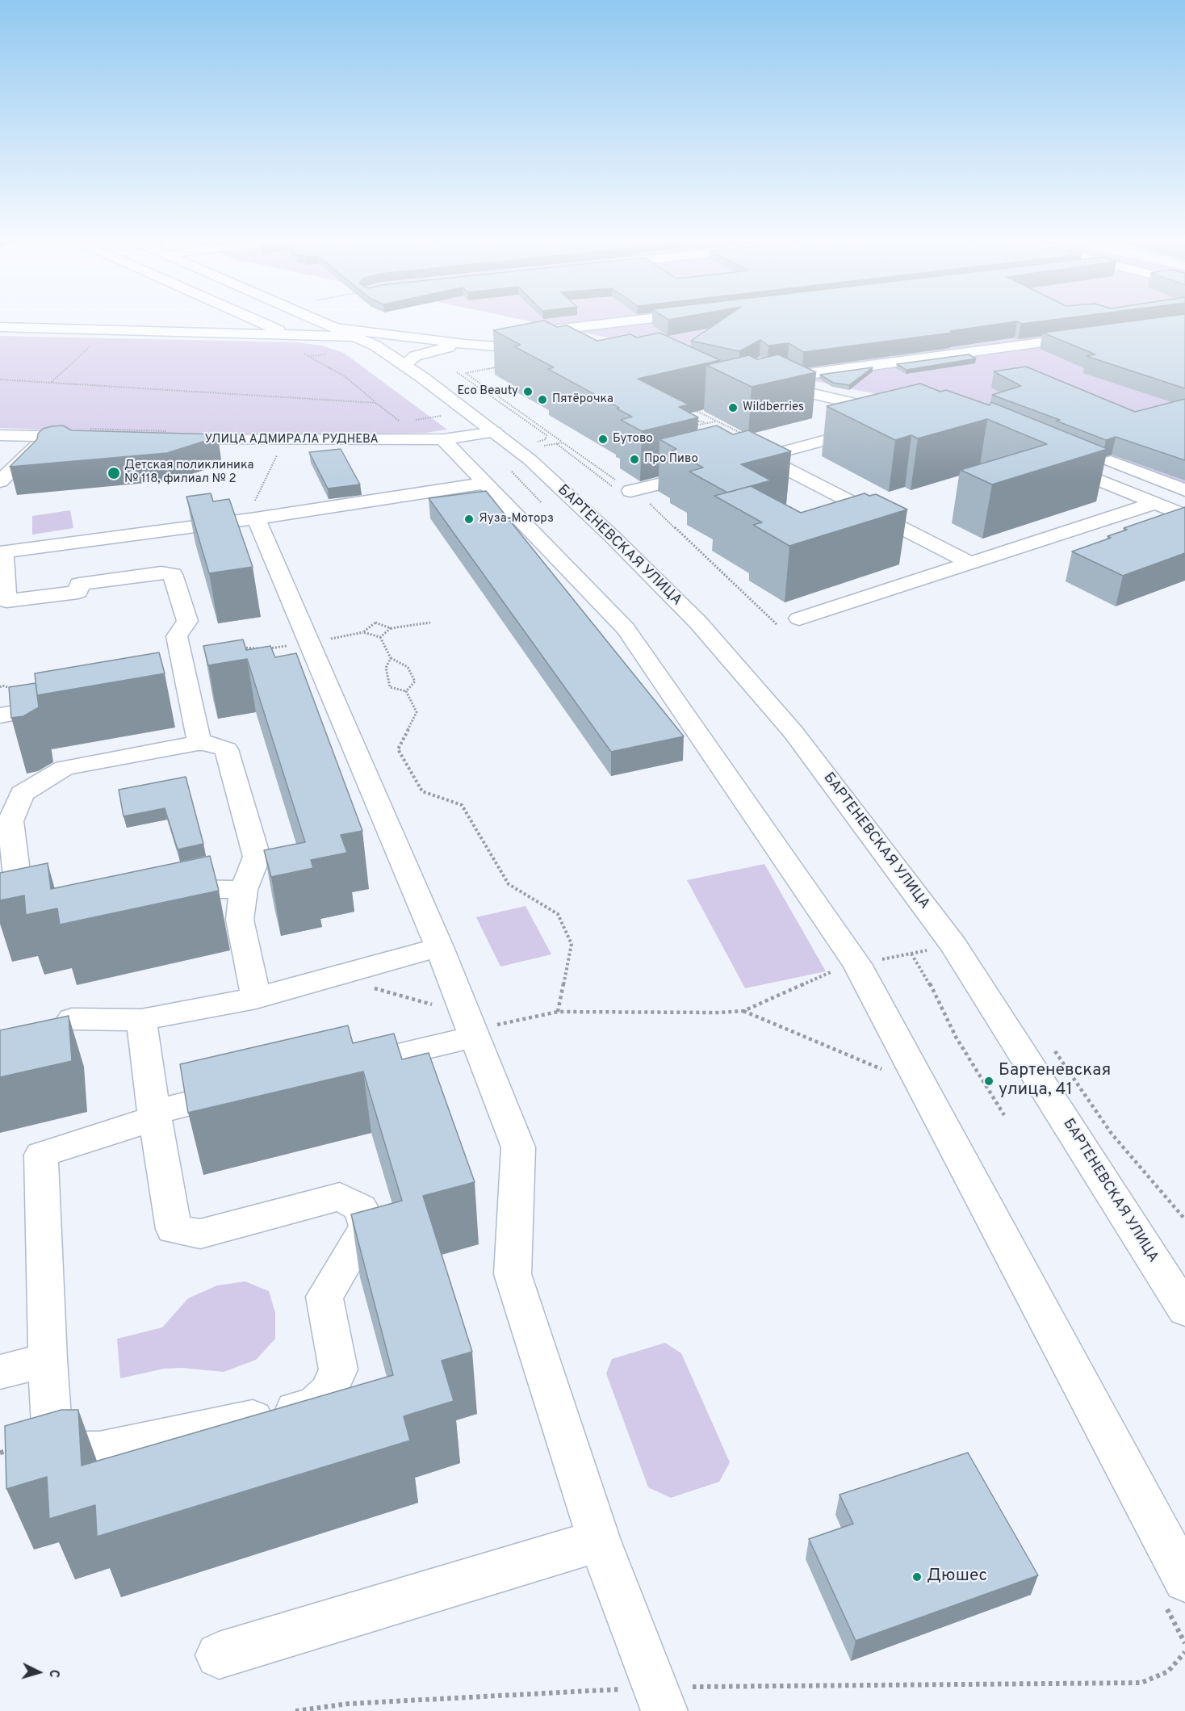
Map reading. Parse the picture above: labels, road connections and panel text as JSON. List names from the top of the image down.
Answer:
{
  "streets": {
    "street": ["УЛИЦА АДМИРАЛА РУДНЕВА", "БАРТЕНЕВСКАЯ УЛИЦА"]
  },
  "crossings": [
    ["УЛИЦА АДМИРАЛА РУДНЕВА", "БАРТЕНЕВСКАЯ УЛИЦА"]
  ],
  "places": [
    "Eco Beauty",
    "Пятёрочка",
    "Wildberries",
    "Бутово",
    "Про Пиво",
    "Детская поликлиника № 118, филиал № 2",
    "Яуза-Моторз",
    "Бартеневская улица, 41",
    "Дюшес"
  ],
  "north": "right"
}
